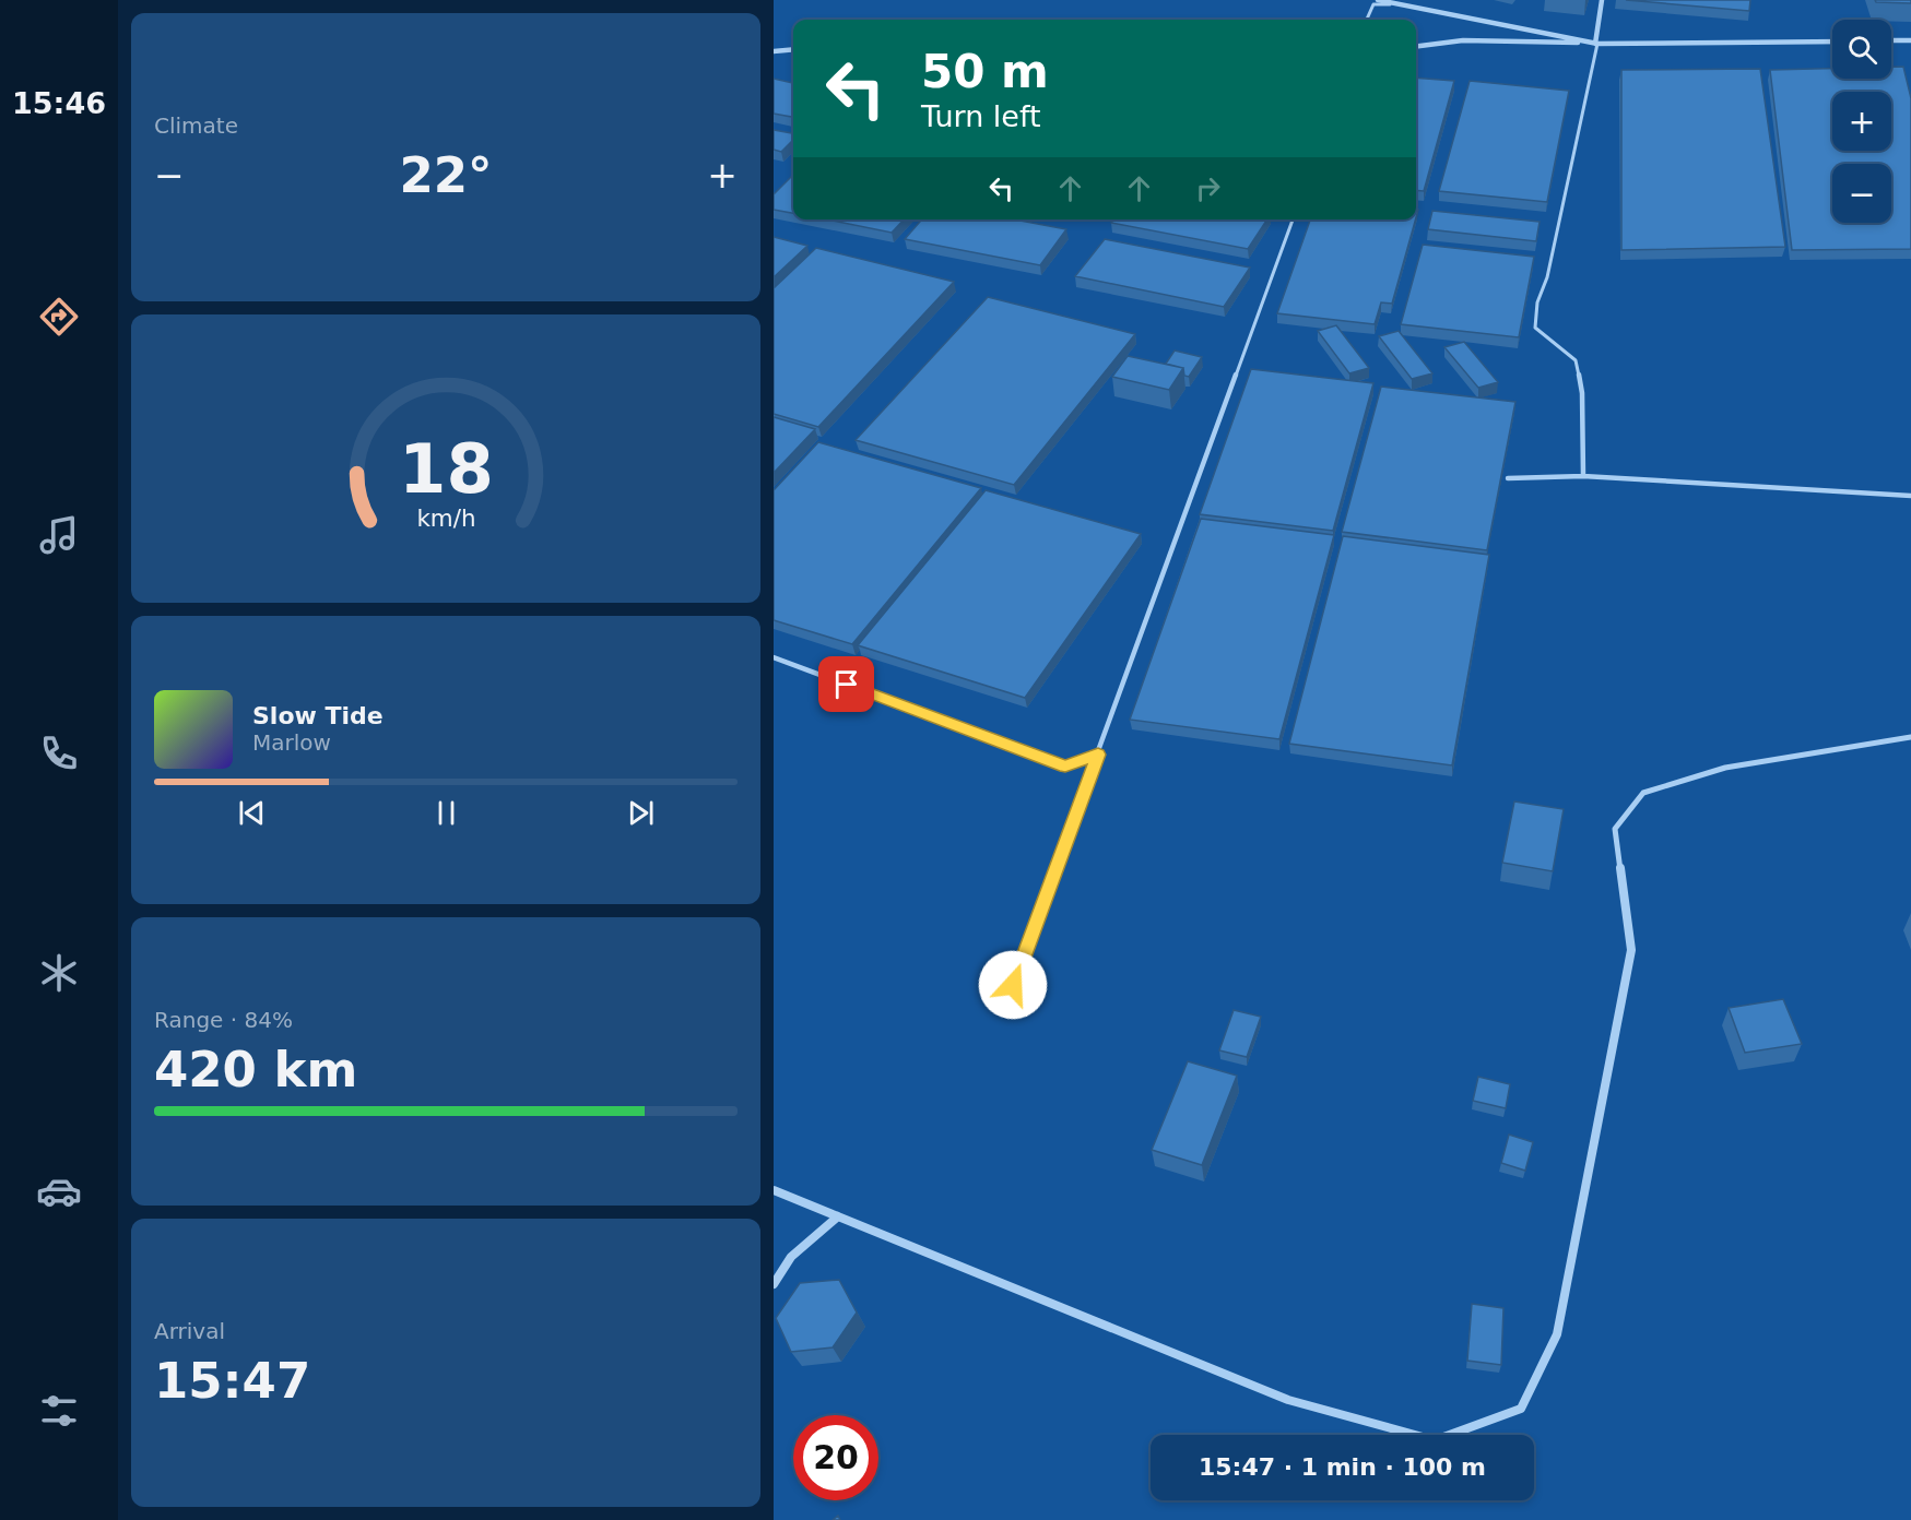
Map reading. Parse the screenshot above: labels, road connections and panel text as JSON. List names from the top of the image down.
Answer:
{
  "page": {
    "tabs": "15:46",
    "tile": [
      "Climate",
      ["Range · 84%", "420 km"],
      ["Arrival", "15:47"]
    ],
    "map_buttons": ["+", "−"],
    "turn": ["50 m", "Turn left"],
    "heat": ["−", "22°", "+"],
    "song": ["Slow Tide", "Marlow"],
    "limit": "20",
    "trip": "15:47 · 1 min · 100 m",
    "gauge": ["18", "km/h"]
  }
}
